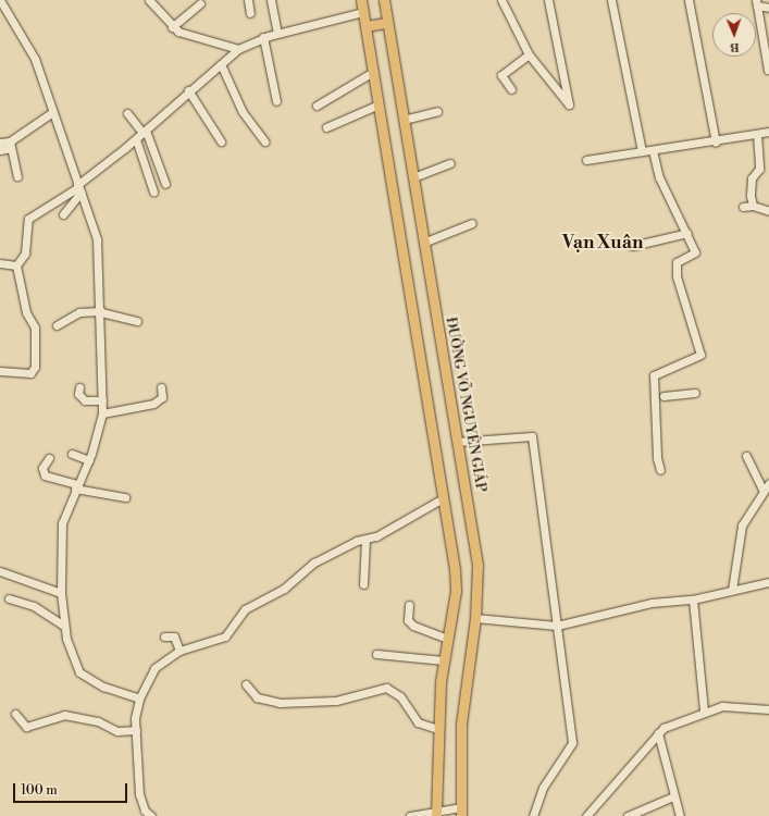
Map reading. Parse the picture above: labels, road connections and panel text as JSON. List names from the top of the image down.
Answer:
{
  "streets": {
    "main road": ["ĐƯỜNG VÕ NGUYÊN GIÁP"]
  },
  "districts": ["Vạn Xuân"],
  "scale_bar": "100 m",
  "north": "bottom"
}
